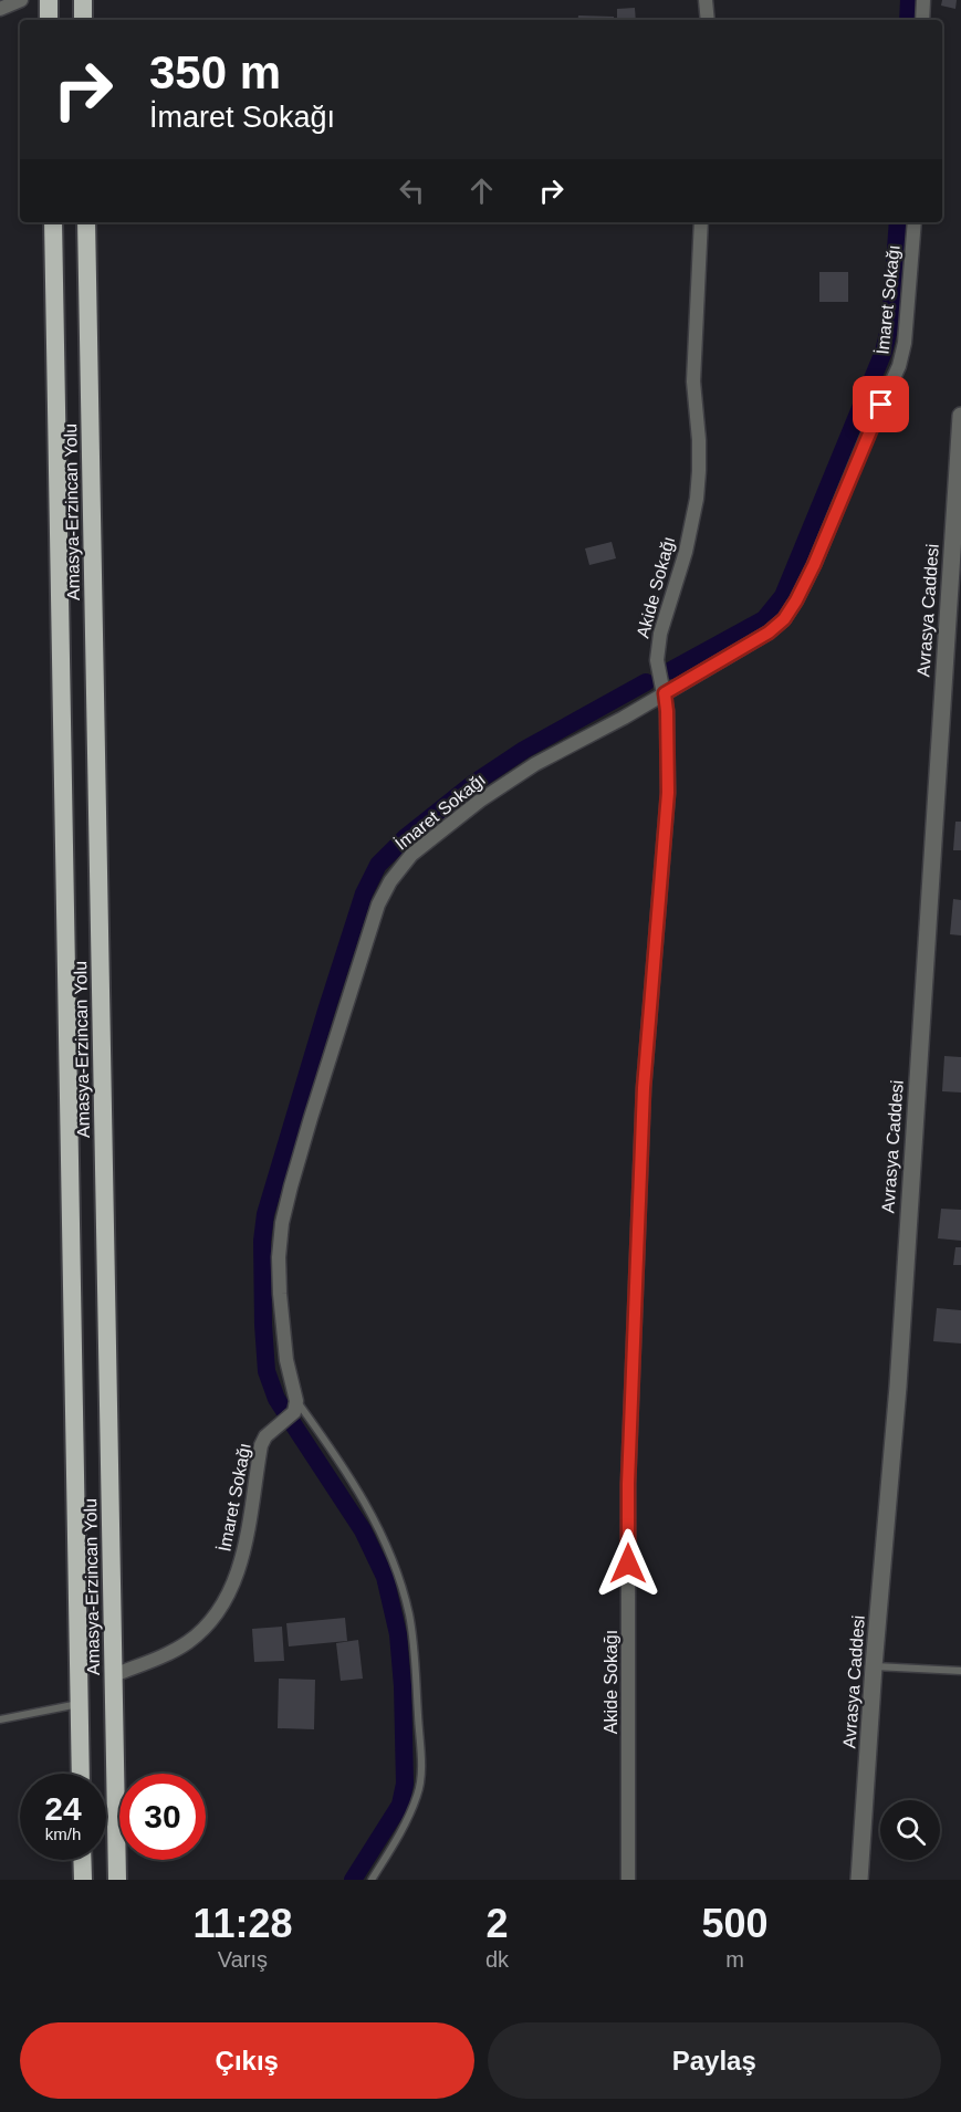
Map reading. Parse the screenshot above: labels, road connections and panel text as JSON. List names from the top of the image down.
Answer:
{
  "streets": {
    "highway": ["Amasya-Erzincan Yolu"],
    "street": ["İmaret Sokağı", "Akide Sokağı", "Avrasya Caddesi"]
  },
  "crossings": [
    ["İmaret Sokağı", "Amasya-Erzincan Yolu"],
    ["İmaret Sokağı", "Akide Sokağı"]
  ],
  "page": {
    "turn": ["350 m", "İmaret Sokağı"],
    "speed": "24 km/h",
    "limit": "30",
    "eta": [
      "11:28",
      "Varış",
      "2",
      "dk",
      "500",
      "m"
    ],
    "buttons": ["Çıkış", "Paylaş"]
  }
}
